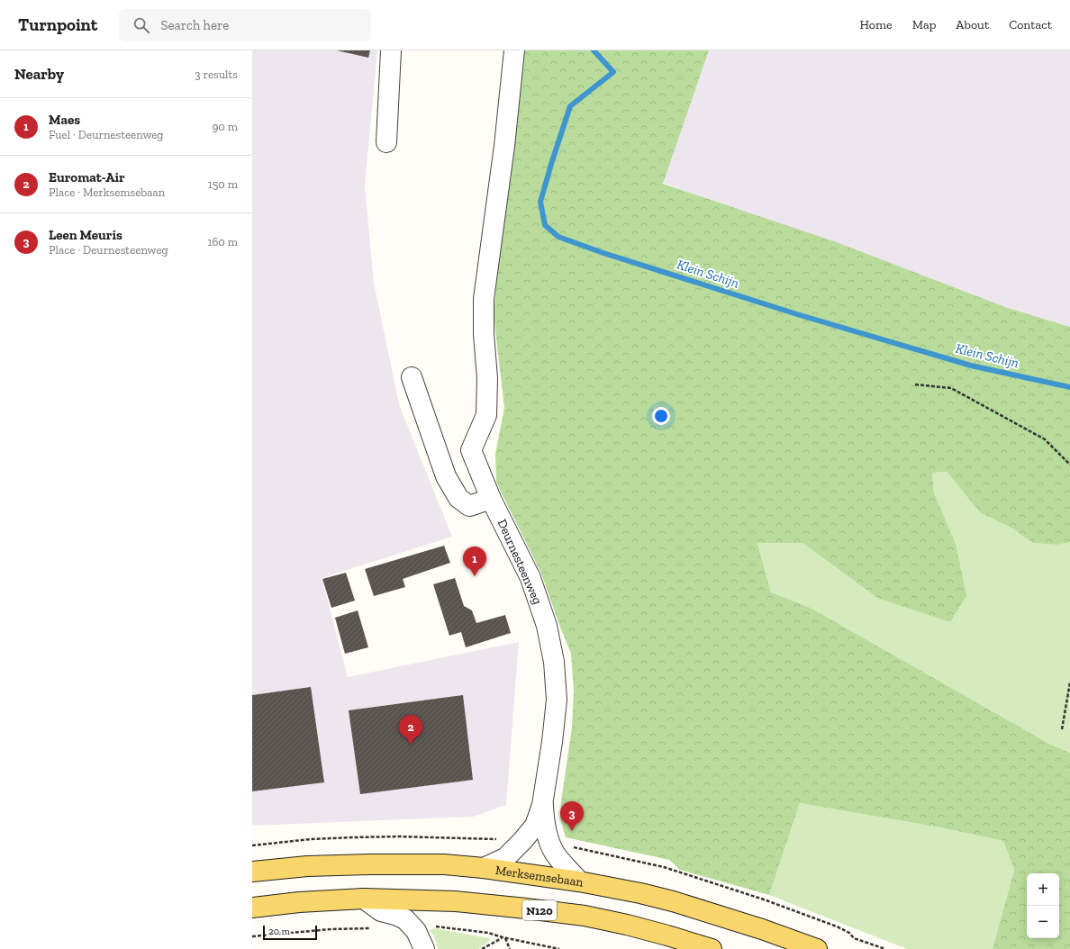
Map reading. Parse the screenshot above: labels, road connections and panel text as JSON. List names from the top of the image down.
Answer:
{
  "streets": {
    "main road": ["Merksemsebaan", "N120"],
    "street": ["Deurnesteenweg"]
  },
  "crossings": [
    ["Deurnesteenweg", "Merksemsebaan"]
  ],
  "water": ["Klein Schijn"],
  "scale_bar": "20 m",
  "page": {
    "header": "Turnpoint",
    "search": "Search here",
    "nav": [
      "Home",
      "Map",
      "About",
      "Contact"
    ],
    "heading": ["Nearby", "3 results"],
    "list": [
      {
        "mark": "1",
        "name": "Maes",
        "note": "Fuel · Deurnesteenweg",
        "value": "90 m"
      },
      {
        "mark": "2",
        "name": "Euromat-Air",
        "note": "Place · Merksemsebaan",
        "value": "150 m"
      },
      {
        "mark": "3",
        "name": "Leen Meuris",
        "note": "Place · Deurnesteenweg",
        "value": "160 m"
      }
    ],
    "pins": ["1", "2", "3"],
    "map_buttons": ["+", "−"],
    "scale": "20 m"
  }
}
